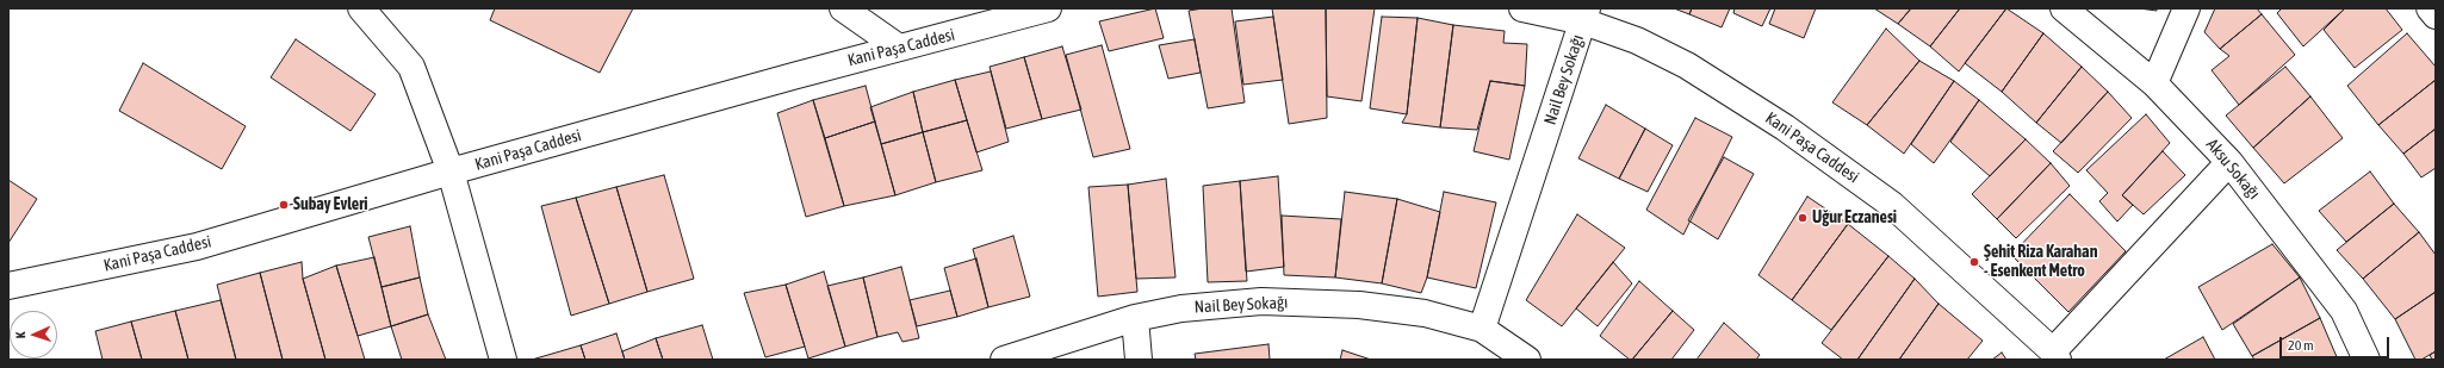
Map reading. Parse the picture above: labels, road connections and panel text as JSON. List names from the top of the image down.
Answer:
{
  "streets": {
    "street": ["Kani Paşa Caddesi", "Nail Bey Sokağı", "Aksu Sokağı"]
  },
  "crossings": [
    ["Kani Paşa Caddesi", "Nail Bey Sokağı"]
  ],
  "places": ["Subay Evleri", "Uğur Eczanesi", "Şehi̇t Riza Karahan - Esenkent Metro"],
  "scale_bar": "20 m",
  "north": "left"
}
